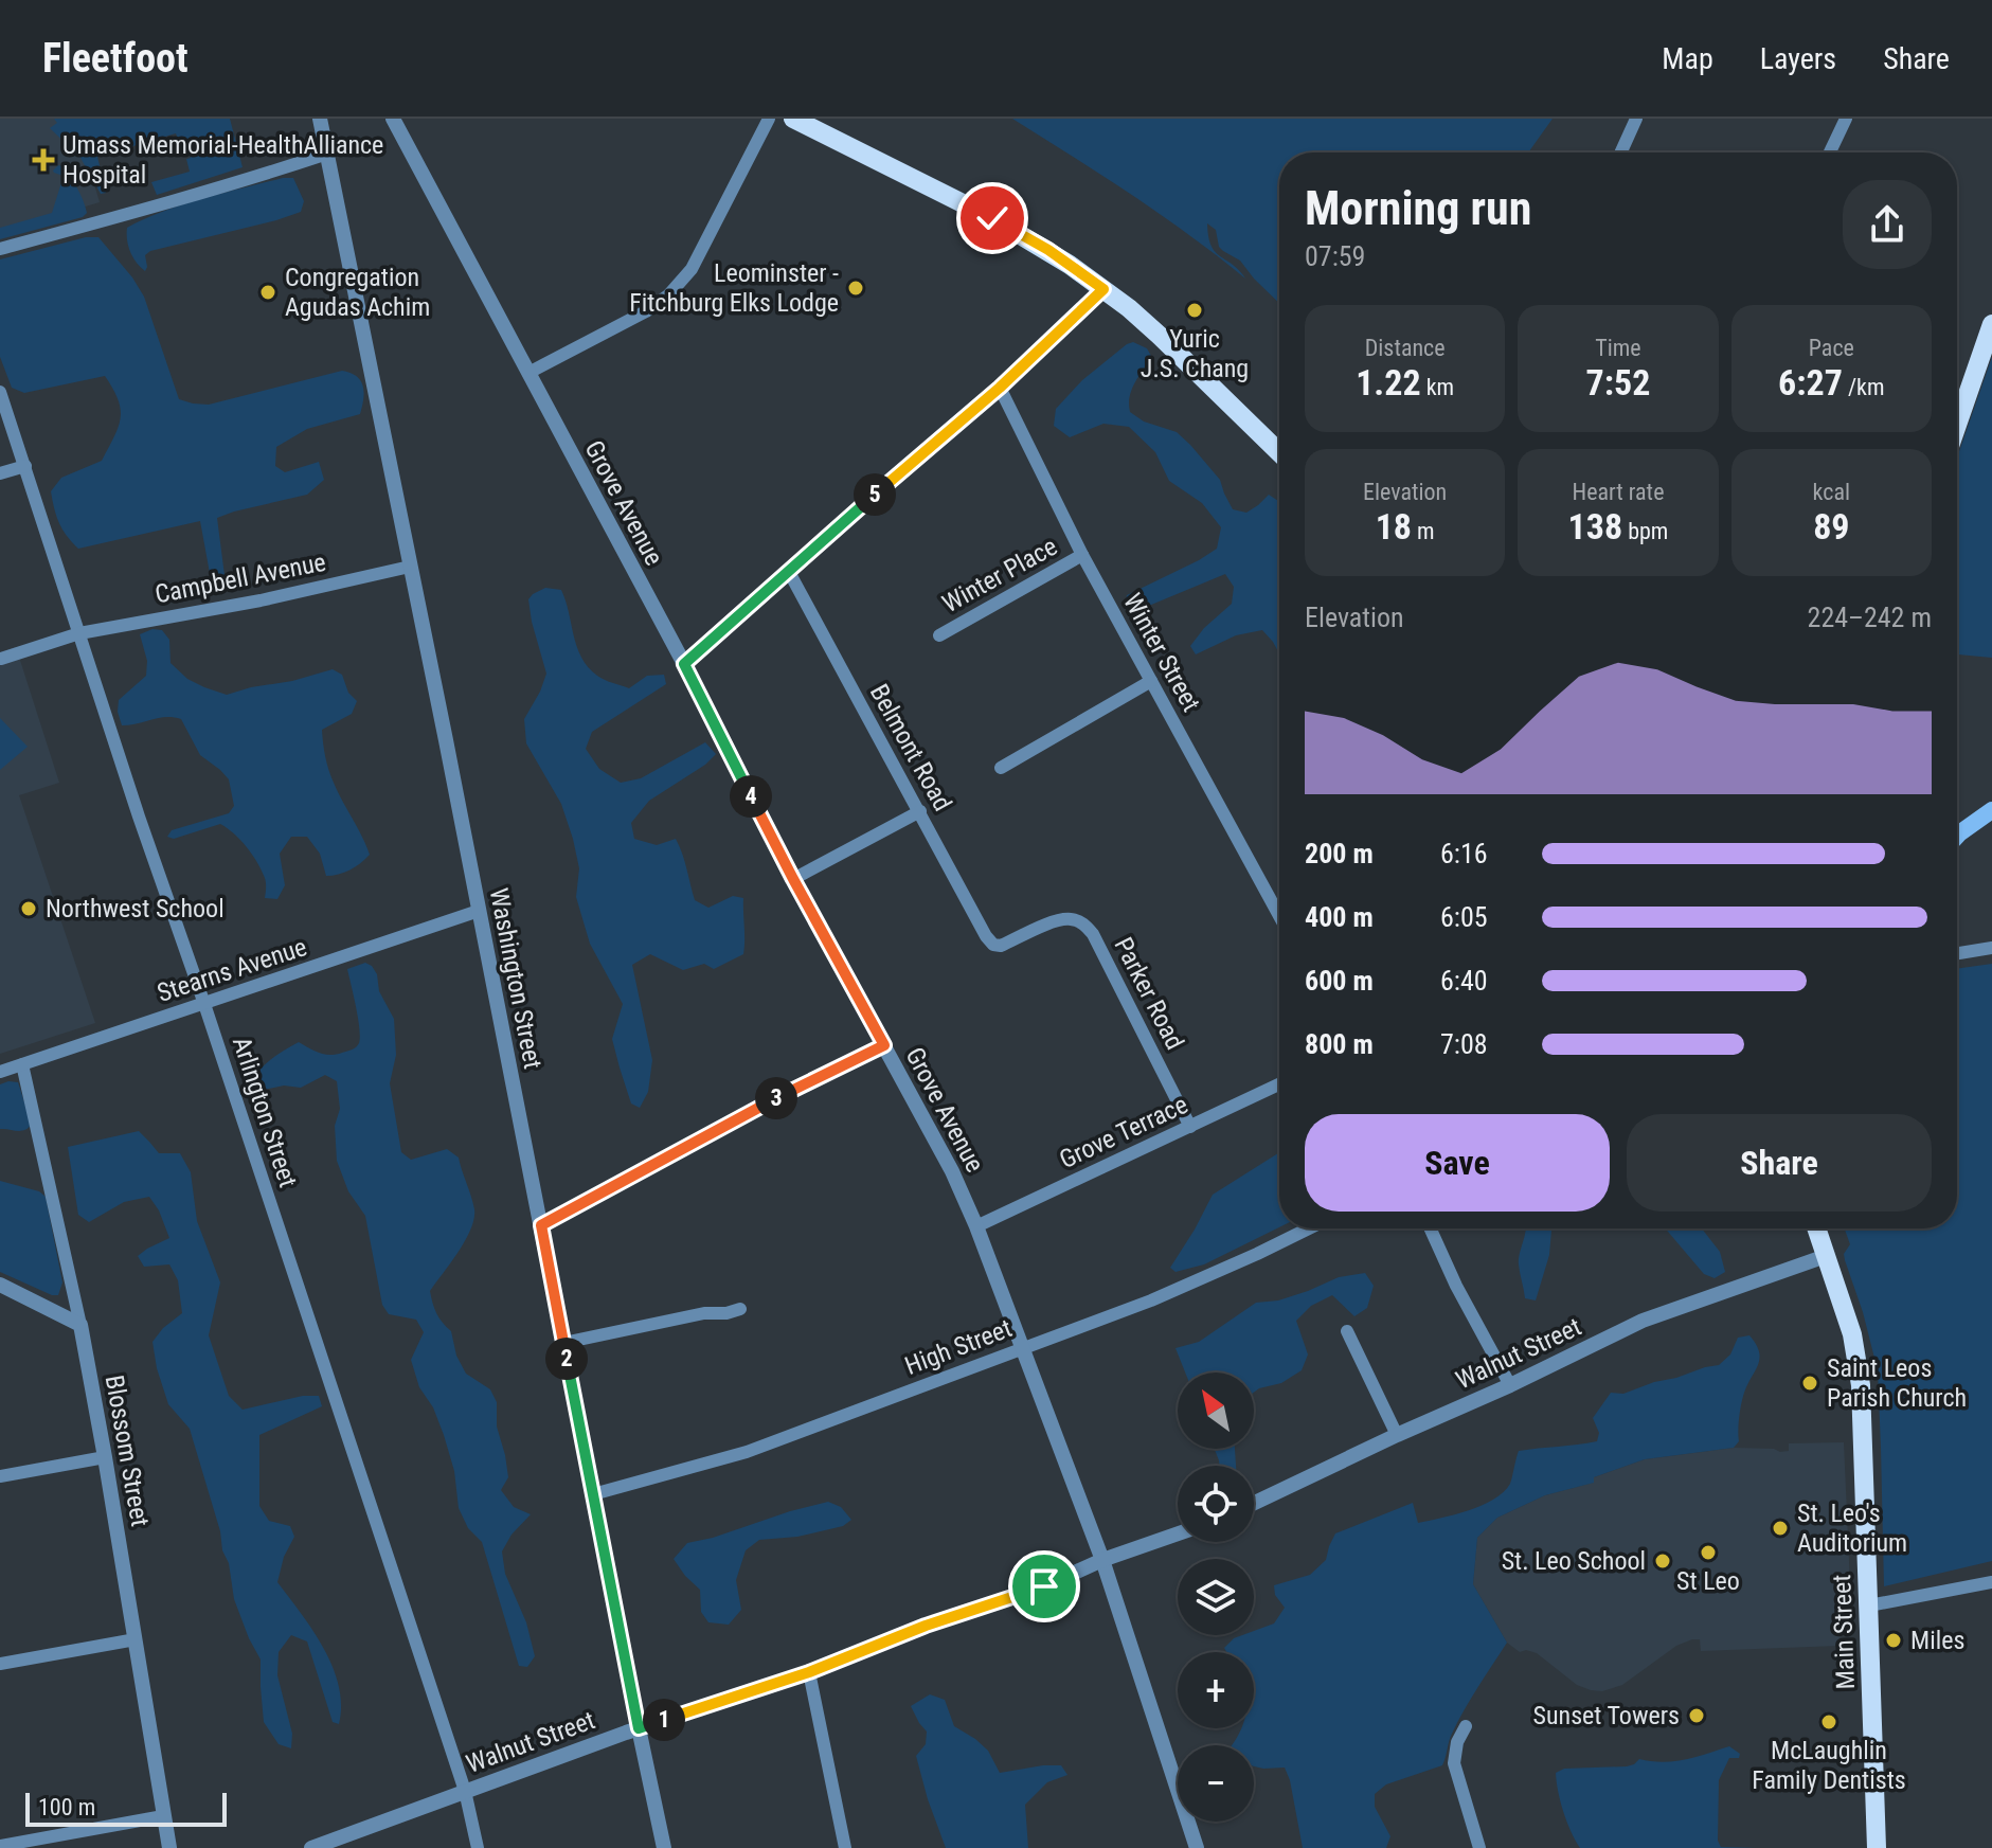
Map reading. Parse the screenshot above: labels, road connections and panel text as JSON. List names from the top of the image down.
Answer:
{
  "streets": {
    "main road": ["Main Street"],
    "street": [
      "Grove Avenue",
      "Winter Place",
      "Campbell Avenue",
      "Winter Street",
      "Belmont Road",
      "Stearns Avenue",
      "Washington Street",
      "Parker Road",
      "Arlington Street",
      "Grove Terrace",
      "High Street",
      "Walnut Street",
      "Blossom Street"
    ]
  },
  "crossings": [
    ["Grove Avenue", "Grove Terrace"],
    ["Grove Avenue", "High Street"],
    ["Grove Avenue", "Walnut Street"],
    ["Winter Place", "Winter Street"],
    ["Campbell Avenue", "Washington Street"],
    ["Campbell Avenue", "Arlington Street"],
    ["Belmont Road", "Parker Road"],
    ["Stearns Avenue", "Washington Street"],
    ["Stearns Avenue", "Arlington Street"],
    ["Stearns Avenue", "Blossom Street"],
    ["Washington Street", "High Street"],
    ["Washington Street", "Walnut Street"],
    ["Parker Road", "Grove Terrace"],
    ["Arlington Street", "Walnut Street"],
    ["Walnut Street", "Main Street"]
  ],
  "places": {
    "health": ["Umass Memorial-HealthAlliance Hospital"],
    "other": [
      "Leominster - Fitchburg Elks Lodge",
      "Congregation Agudas Achim",
      "Yuric J.S. Chang",
      "Northwest School",
      "Saint Leos Parish Church",
      "St. Leo's Auditorium",
      "St Leo",
      "St. Leo School",
      "Miles",
      "Sunset Towers",
      "McLaughlin Family Dentists"
    ]
  },
  "scale_bar": "100 m",
  "north": "top left",
  "page": {
    "header": "Fleetfoot",
    "nav": ["Map", "Layers", "Share"],
    "heading": ["Morning run", "07:59"],
    "stats": [
      ["Distance", "1.22 km"],
      ["Time", "7:52"],
      ["Pace", "6:27 /km"],
      ["Elevation", "18 m"],
      ["Heart rate", "138 bpm"],
      ["kcal", "89"]
    ],
    "pins": [
      "5",
      "4",
      "3",
      "2",
      "1"
    ],
    "chart": ["Elevation", "224–242 m"],
    "list": [
      {
        "name": "200 m",
        "note": "6:16"
      },
      {
        "name": "400 m",
        "note": "6:05"
      },
      {
        "name": "600 m",
        "note": "6:40"
      },
      {
        "name": "800 m",
        "note": "7:08"
      }
    ],
    "buttons": ["Save", "Share"],
    "map_buttons": ["+", "−"],
    "scale": "100 m"
  }
}
